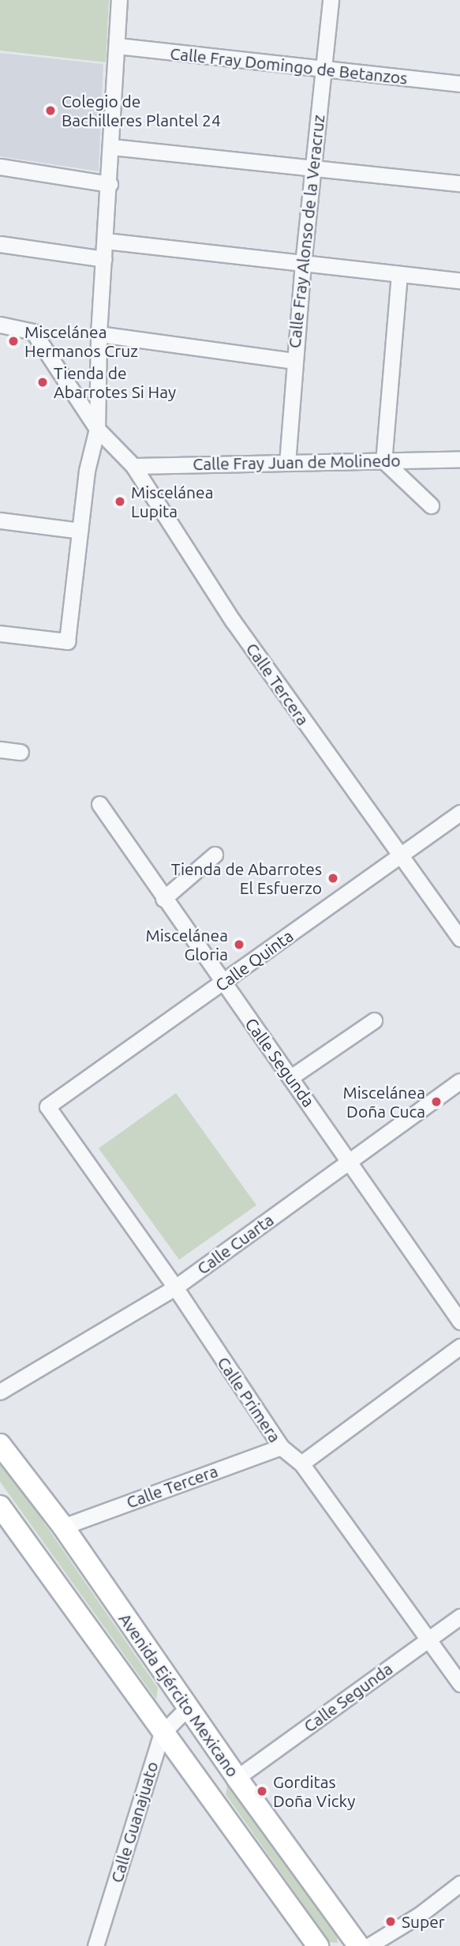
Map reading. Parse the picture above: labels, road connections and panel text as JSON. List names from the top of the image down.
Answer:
{
  "streets": {
    "main road": ["Avenida Ejército Mexicano"],
    "street": [
      "Calle Fray Domingo de Betanzos",
      "Calle Fray Alonso de la Veracruz",
      "Calle Fray Juan de Molinedo",
      "Calle Tercera",
      "Calle Quinta",
      "Calle Segunda",
      "Calle Cuarta",
      "Calle Primera",
      "Calle Guanajuato"
    ]
  },
  "crossings": [
    ["Calle Fray Domingo de Betanzos", "Calle Fray Alonso de la Veracruz"],
    ["Calle Fray Alonso de la Veracruz", "Calle Fray Juan de Molinedo"],
    ["Calle Fray Juan de Molinedo", "Calle Tercera"],
    ["Calle Tercera", "Calle Quinta"],
    ["Calle Tercera", "Calle Primera"],
    ["Calle Tercera", "Avenida Ejército Mexicano"],
    ["Calle Quinta", "Calle Segunda"],
    ["Calle Quinta", "Calle Primera"],
    ["Calle Segunda", "Calle Cuarta"],
    ["Calle Segunda", "Calle Primera"],
    ["Calle Segunda", "Avenida Ejército Mexicano"],
    ["Calle Cuarta", "Calle Primera"],
    ["Avenida Ejército Mexicano", "Calle Guanajuato"]
  ],
  "places": [
    "Colegio de Bachilleres Plantel 24",
    "Miscelánea Hermanos Cruz",
    "Tienda de Abarrotes Si Hay",
    "Miscelánea Lupita",
    "Tienda de Abarrotes El Esfuerzo",
    "Miscelánea Gloria",
    "Miscelánea Doña Cuca",
    "Gorditas Doña Vicky",
    "Super"
  ]
}
